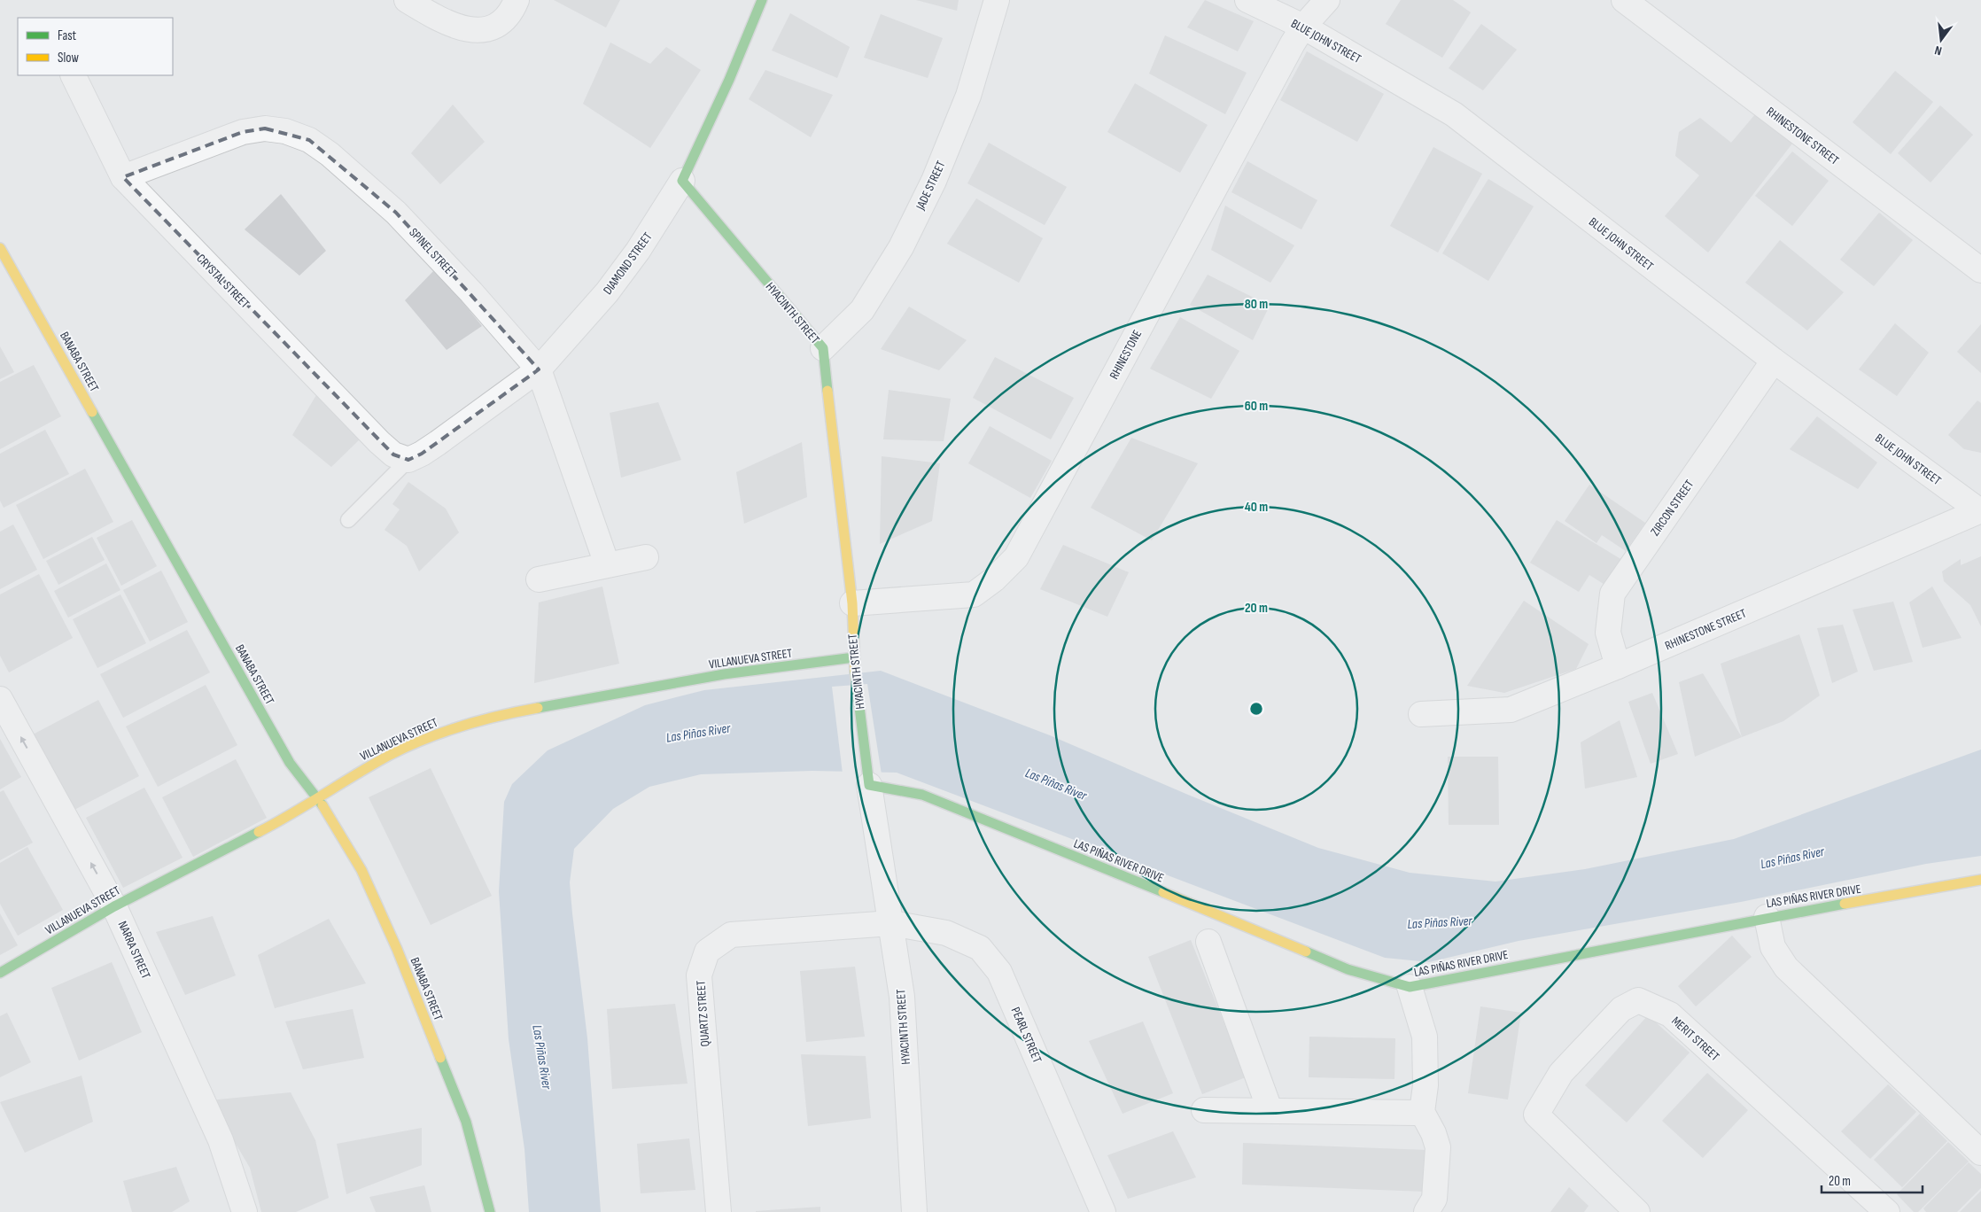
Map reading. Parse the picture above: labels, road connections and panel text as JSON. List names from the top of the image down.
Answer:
{
  "streets": {
    "street": [
      "BLUE JOHN STREET",
      "RHINESTONE STREET",
      "JADE STREET",
      "SPINEL STREET",
      "DIAMOND STREET",
      "CRYSTAL STREET",
      "HYACINTH STREET",
      "RHINESTONE",
      "BANABA STREET",
      "ZIRCON STREET",
      "VILLANUEVA STREET",
      "LAS PIÑAS RIVER DRIVE",
      "NARRA STREET",
      "QUARTZ STREET",
      "PEARL STREET",
      "MERIT STREET"
    ]
  },
  "crossings": [
    ["BLUE JOHN STREET", "RHINESTONE STREET"],
    ["BLUE JOHN STREET", "RHINESTONE"],
    ["BLUE JOHN STREET", "ZIRCON STREET"],
    ["RHINESTONE STREET", "ZIRCON STREET"],
    ["JADE STREET", "HYACINTH STREET"],
    ["SPINEL STREET", "DIAMOND STREET"],
    ["SPINEL STREET", "CRYSTAL STREET"],
    ["DIAMOND STREET", "CRYSTAL STREET"],
    ["DIAMOND STREET", "HYACINTH STREET"],
    ["HYACINTH STREET", "RHINESTONE"],
    ["HYACINTH STREET", "VILLANUEVA STREET"],
    ["HYACINTH STREET", "LAS PIÑAS RIVER DRIVE"],
    ["HYACINTH STREET", "QUARTZ STREET"],
    ["HYACINTH STREET", "PEARL STREET"],
    ["BANABA STREET", "VILLANUEVA STREET"],
    ["VILLANUEVA STREET", "NARRA STREET"],
    ["QUARTZ STREET", "PEARL STREET"]
  ],
  "one_way": ["NARRA STREET"],
  "water": ["Las Piñas River"],
  "legend": ["Fast", "Slow"],
  "scale_bar": "20 m",
  "north": "bottom",
  "rings": [
    "80 m",
    "60 m",
    "40 m",
    "20 m"
  ]
}
